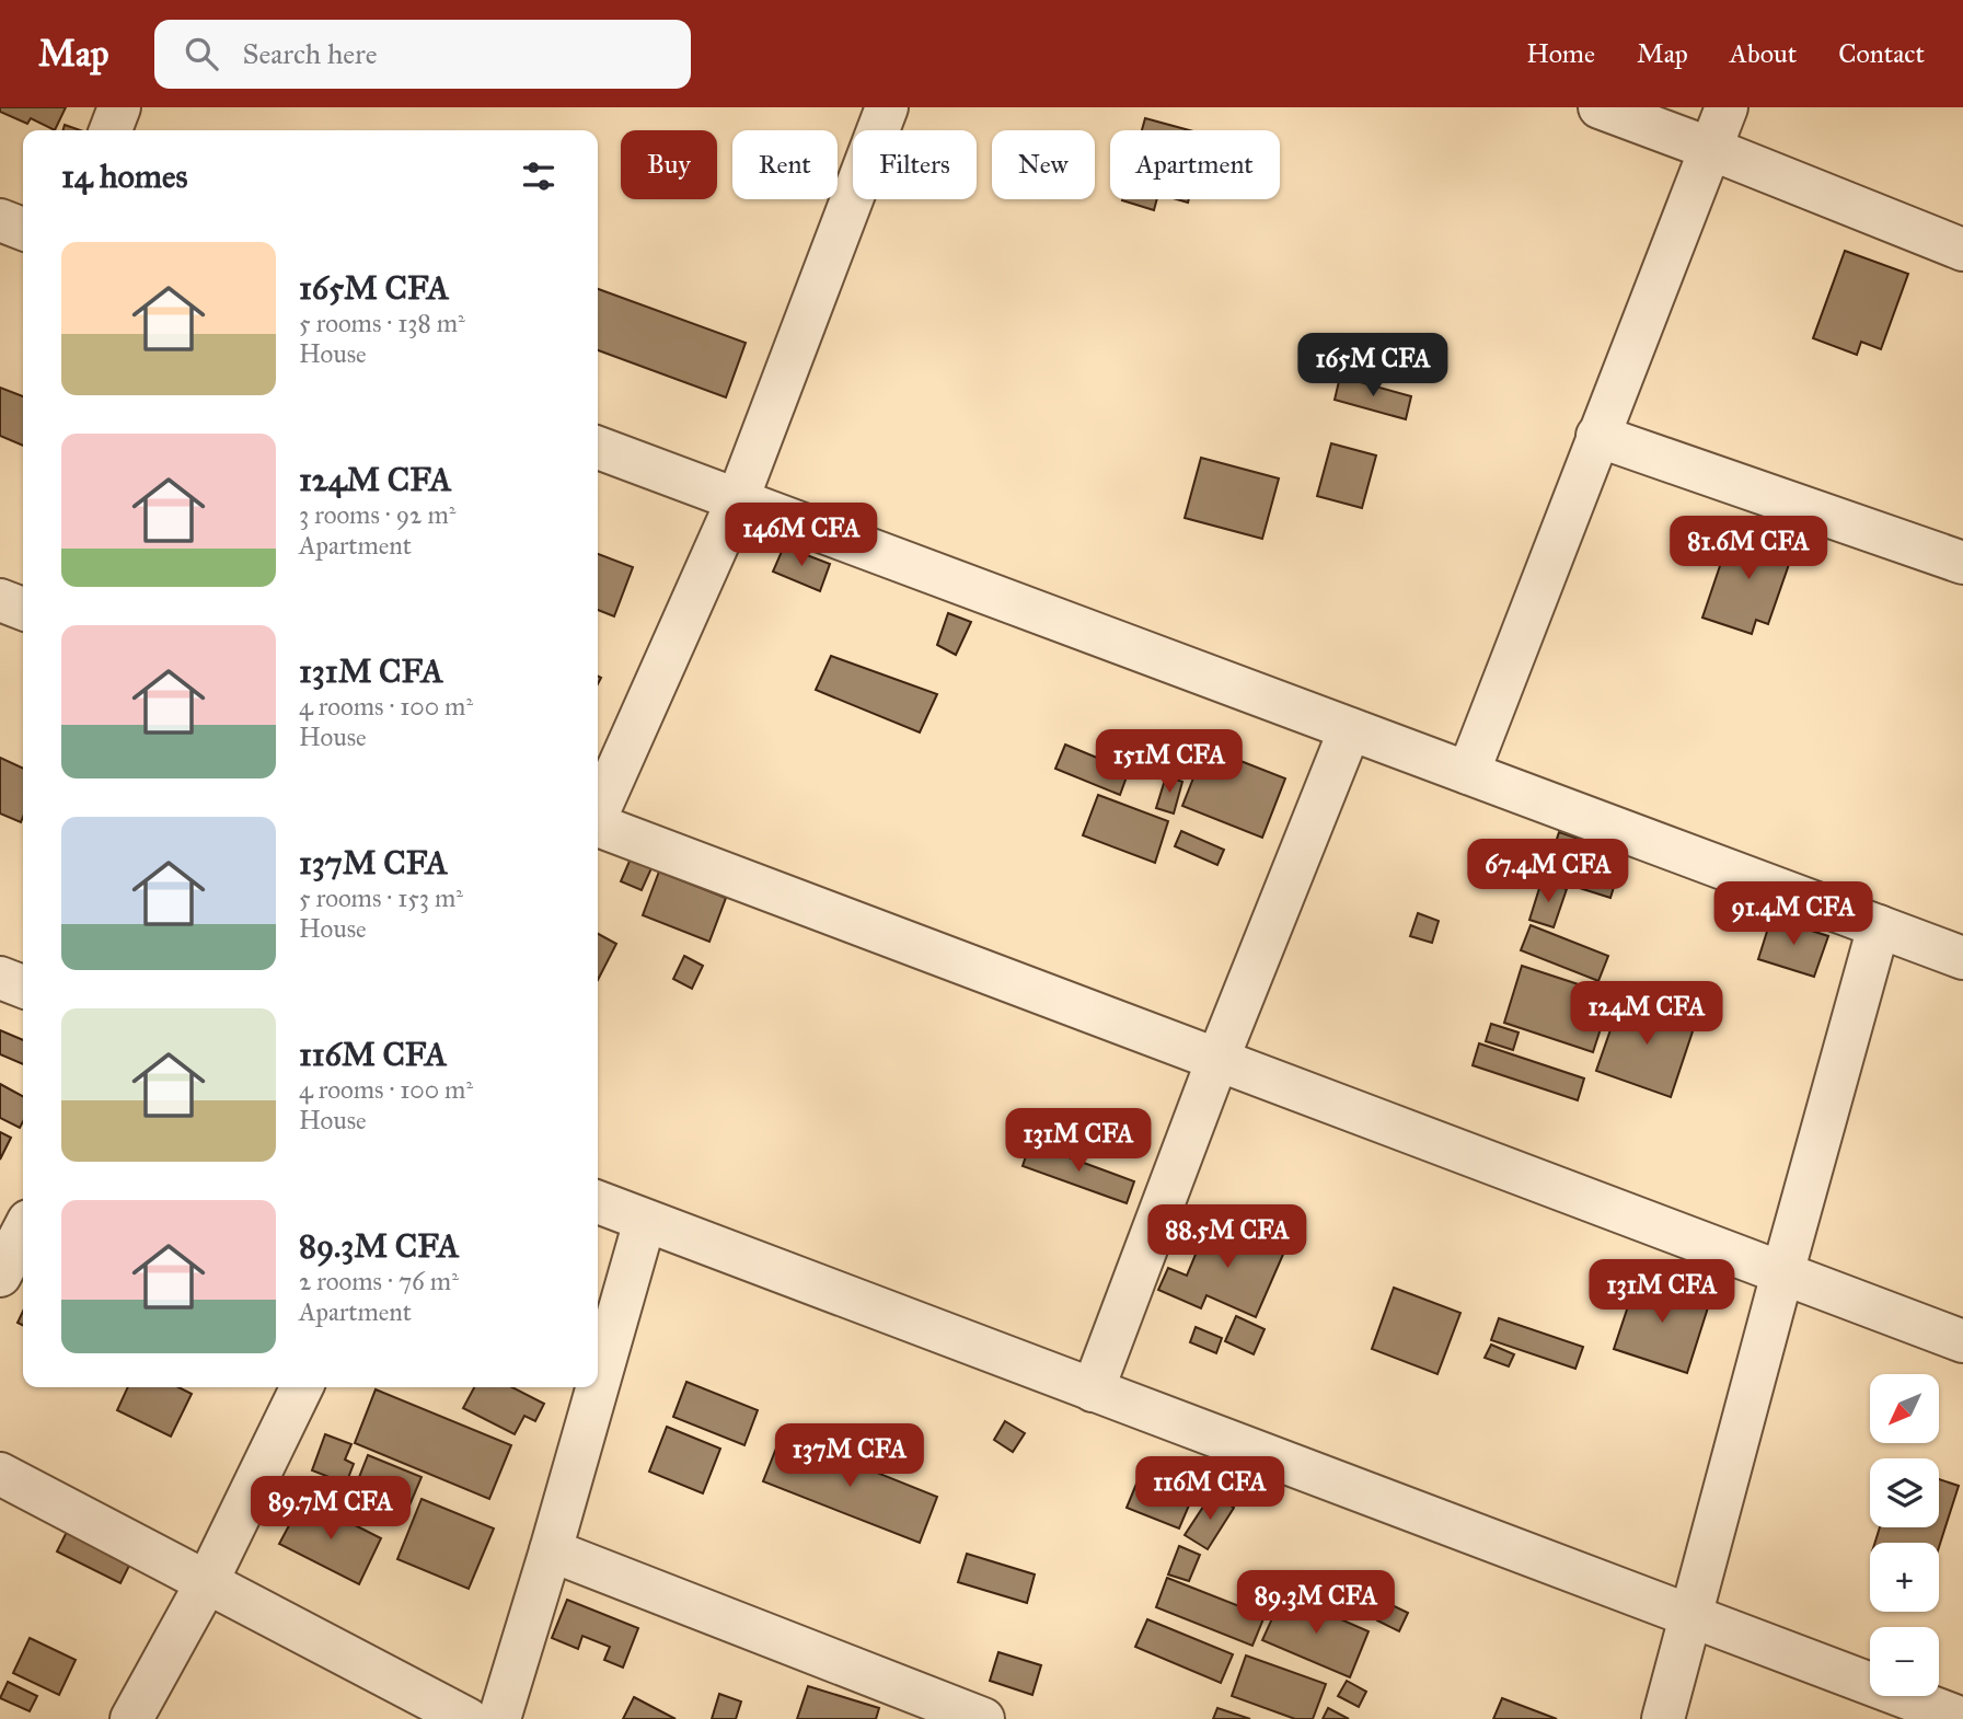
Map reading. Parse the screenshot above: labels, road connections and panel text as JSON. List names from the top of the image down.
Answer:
{
  "north": "bottom left",
  "page": {
    "header": "Map",
    "search": "Search here",
    "nav": [
      "Home",
      "Map",
      "About",
      "Contact"
    ],
    "chip": [
      "Buy",
      "Rent",
      "Filters",
      "New",
      "Apartment"
    ],
    "heading": "14 homes",
    "list": [
      {
        "name": "165M CFA",
        "note": "5 rooms · 138 m² · House"
      },
      {
        "name": "124M CFA",
        "note": "3 rooms · 92 m² · Apartment"
      },
      {
        "name": "131M CFA",
        "note": "4 rooms · 100 m² · House"
      },
      {
        "name": "137M CFA",
        "note": "5 rooms · 153 m² · House"
      },
      {
        "name": "116M CFA",
        "note": "4 rooms · 100 m² · House"
      },
      {
        "name": "89.3M CFA",
        "note": "2 rooms · 76 m² · Apartment"
      }
    ],
    "price": [
      "165M CFA",
      "146M CFA",
      "81.6M CFA",
      "151M CFA",
      "67.4M CFA",
      "91.4M CFA",
      "124M CFA",
      "131M CFA",
      "88.5M CFA",
      "131M CFA",
      "137M CFA",
      "116M CFA",
      "89.7M CFA",
      "89.3M CFA"
    ],
    "map_buttons": ["+", "−"]
  }
}
